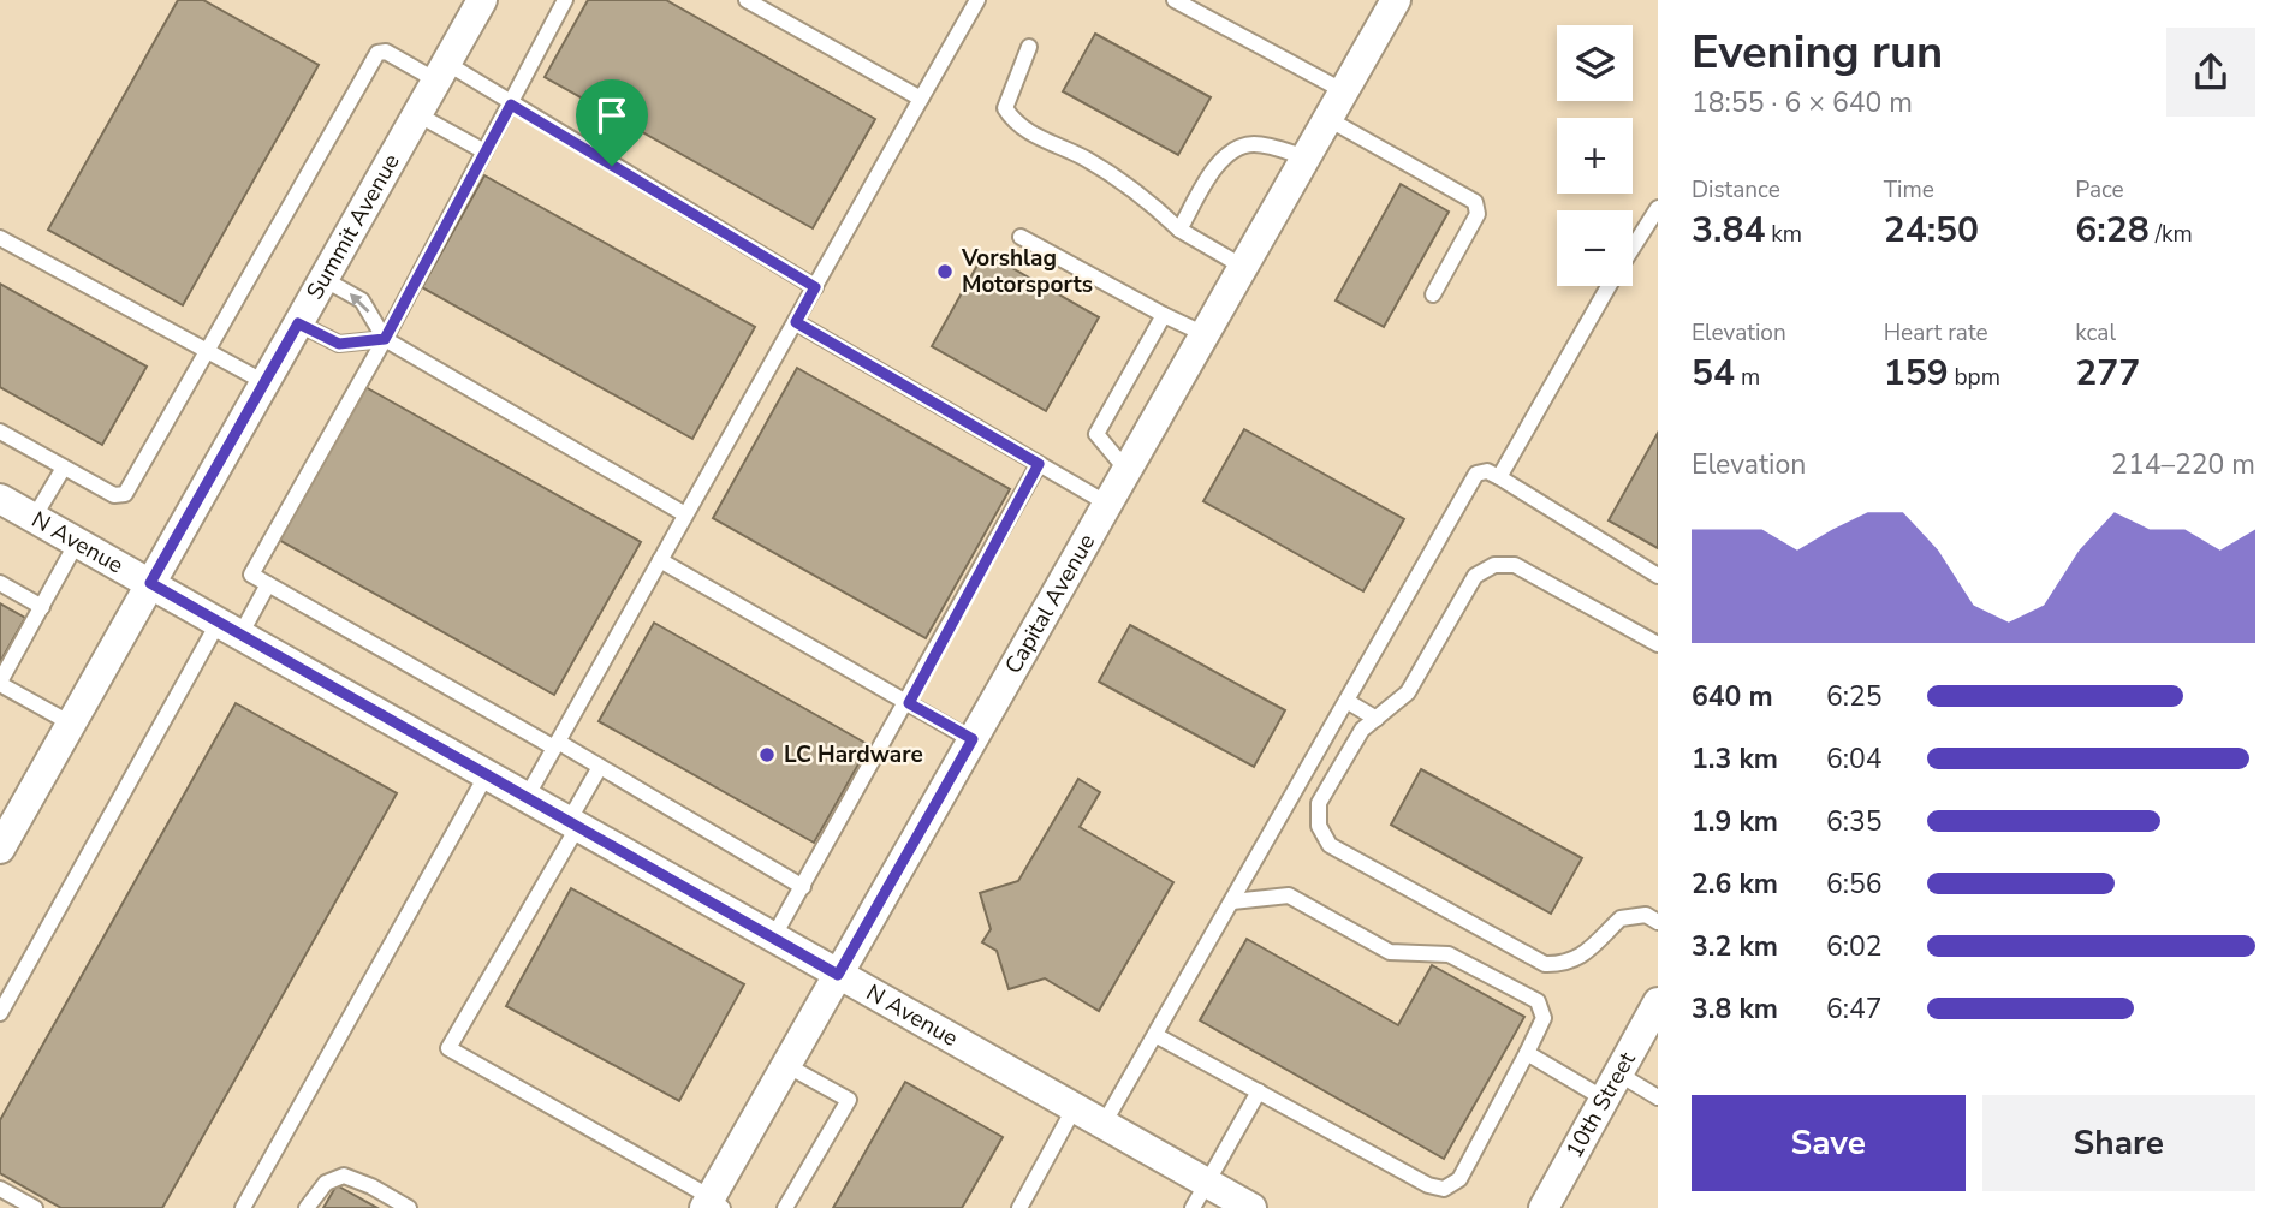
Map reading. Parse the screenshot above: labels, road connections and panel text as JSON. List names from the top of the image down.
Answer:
{
  "streets": {
    "street": [
      "Summit Avenue",
      "N Avenue",
      "Capital Avenue",
      "10th Street"
    ]
  },
  "crossings": [
    ["Summit Avenue", "N Avenue"],
    ["N Avenue", "Capital Avenue"]
  ],
  "places": ["Vorshlag Motorsports", "LC Hardware"],
  "page": {
    "heading": ["Evening run", "18:55 · 6 × 640 m"],
    "map_buttons": ["+", "−"],
    "stats": [
      ["Distance", "3.84 km"],
      ["Time", "24:50"],
      ["Pace", "6:28 /km"],
      ["Elevation", "54 m"],
      ["Heart rate", "159 bpm"],
      ["kcal", "277"]
    ],
    "chart": ["Elevation", "214–220 m"],
    "list": [
      {
        "name": "640 m",
        "note": "6:25"
      },
      {
        "name": "1.3 km",
        "note": "6:04"
      },
      {
        "name": "1.9 km",
        "note": "6:35"
      },
      {
        "name": "2.6 km",
        "note": "6:56"
      },
      {
        "name": "3.2 km",
        "note": "6:02"
      },
      {
        "name": "3.8 km",
        "note": "6:47"
      }
    ],
    "buttons": ["Save", "Share"]
  }
}
